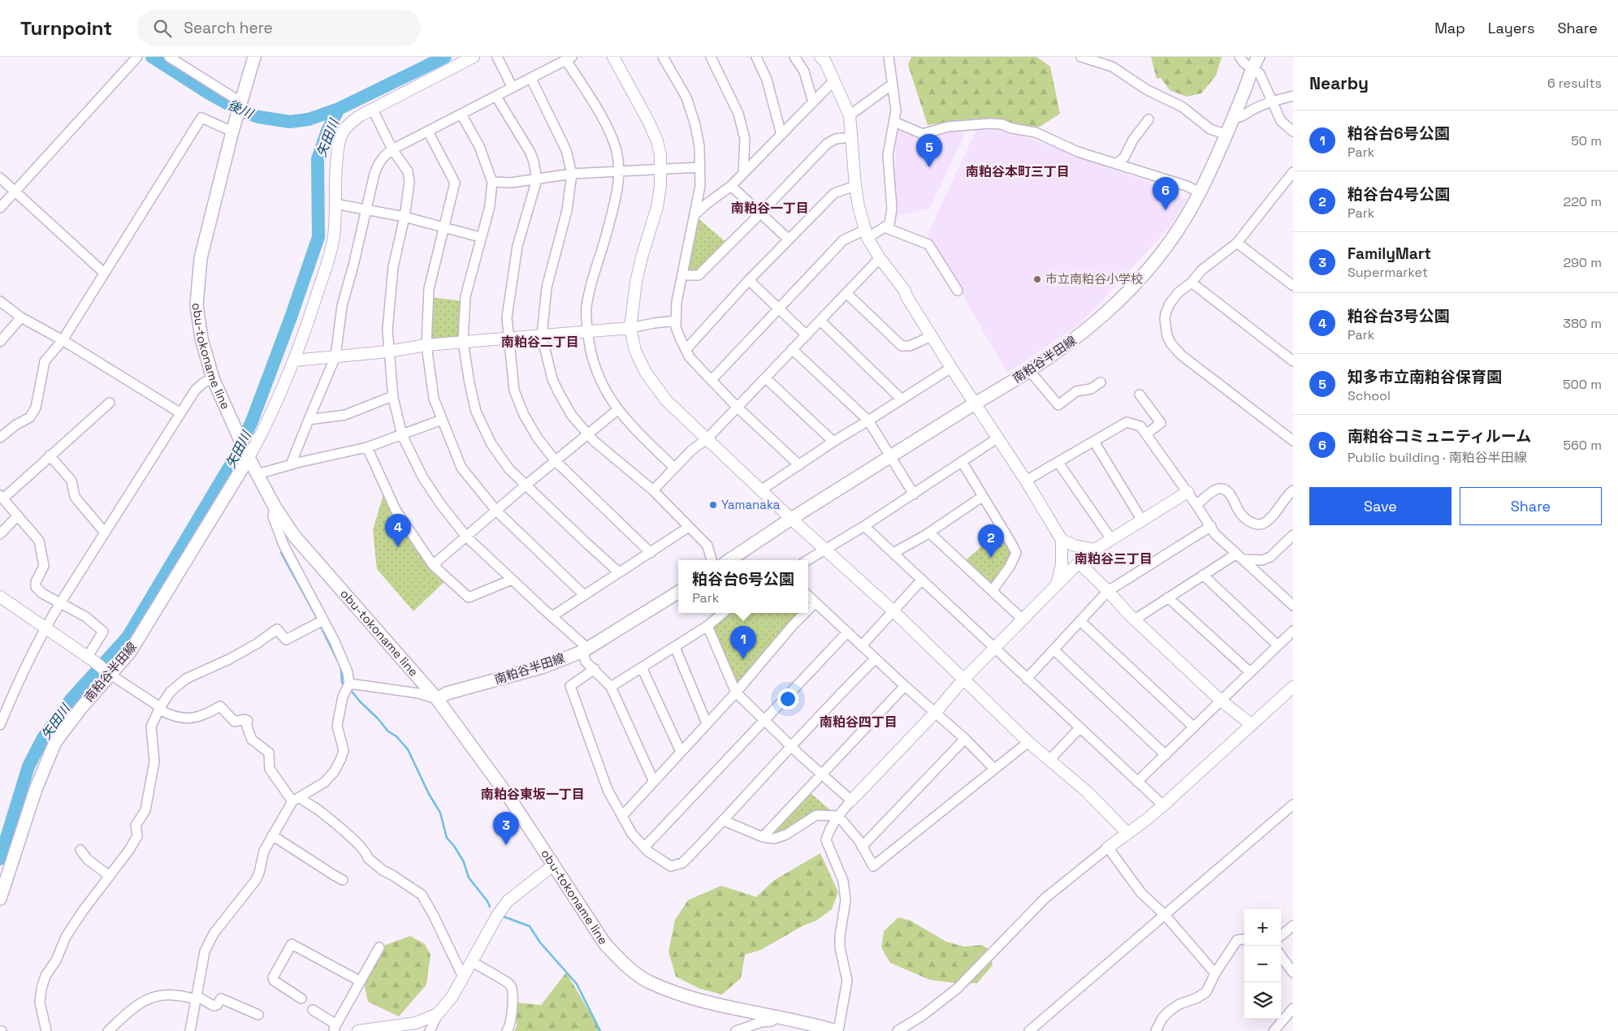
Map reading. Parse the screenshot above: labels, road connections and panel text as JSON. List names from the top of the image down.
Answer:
{
  "streets": {
    "main road": ["obu-tokoname line", "南粕谷半田線"]
  },
  "crossings": [
    ["obu-tokoname line", "南粕谷半田線"]
  ],
  "districts": [
    "南粕谷本町三丁目",
    "南粕谷一丁目",
    "南粕谷二丁目",
    "南粕谷三丁目",
    "南粕谷四丁目",
    "南粕谷東坂一丁目"
  ],
  "water": ["後川", "矢田川"],
  "places": ["市立南粕谷小学校", "Yamanaka"],
  "page": {
    "header": "Turnpoint",
    "search": "Search here",
    "nav": ["Map", "Layers", "Share"],
    "heading": ["Nearby", "6 results"],
    "list": [
      {
        "mark": "1",
        "name": "粕谷台6号公園",
        "note": "Park",
        "value": "50 m"
      },
      {
        "mark": "2",
        "name": "粕谷台4号公園",
        "note": "Park",
        "value": "220 m"
      },
      {
        "mark": "3",
        "name": "FamilyMart",
        "note": "Supermarket",
        "value": "290 m"
      },
      {
        "mark": "4",
        "name": "粕谷台3号公園",
        "note": "Park",
        "value": "380 m"
      },
      {
        "mark": "5",
        "name": "知多市立南粕谷保育園",
        "note": "School",
        "value": "500 m"
      },
      {
        "mark": "6",
        "name": "南粕谷コミュニティルーム",
        "note": "Public building · 南粕谷半田線",
        "value": "560 m"
      }
    ],
    "pins": [
      "5",
      "6",
      "4",
      "2",
      "1",
      "3"
    ],
    "buttons": ["Save", "Share"],
    "popup": ["粕谷台6号公園", "Park"],
    "map_buttons": ["+", "−"]
  }
}
